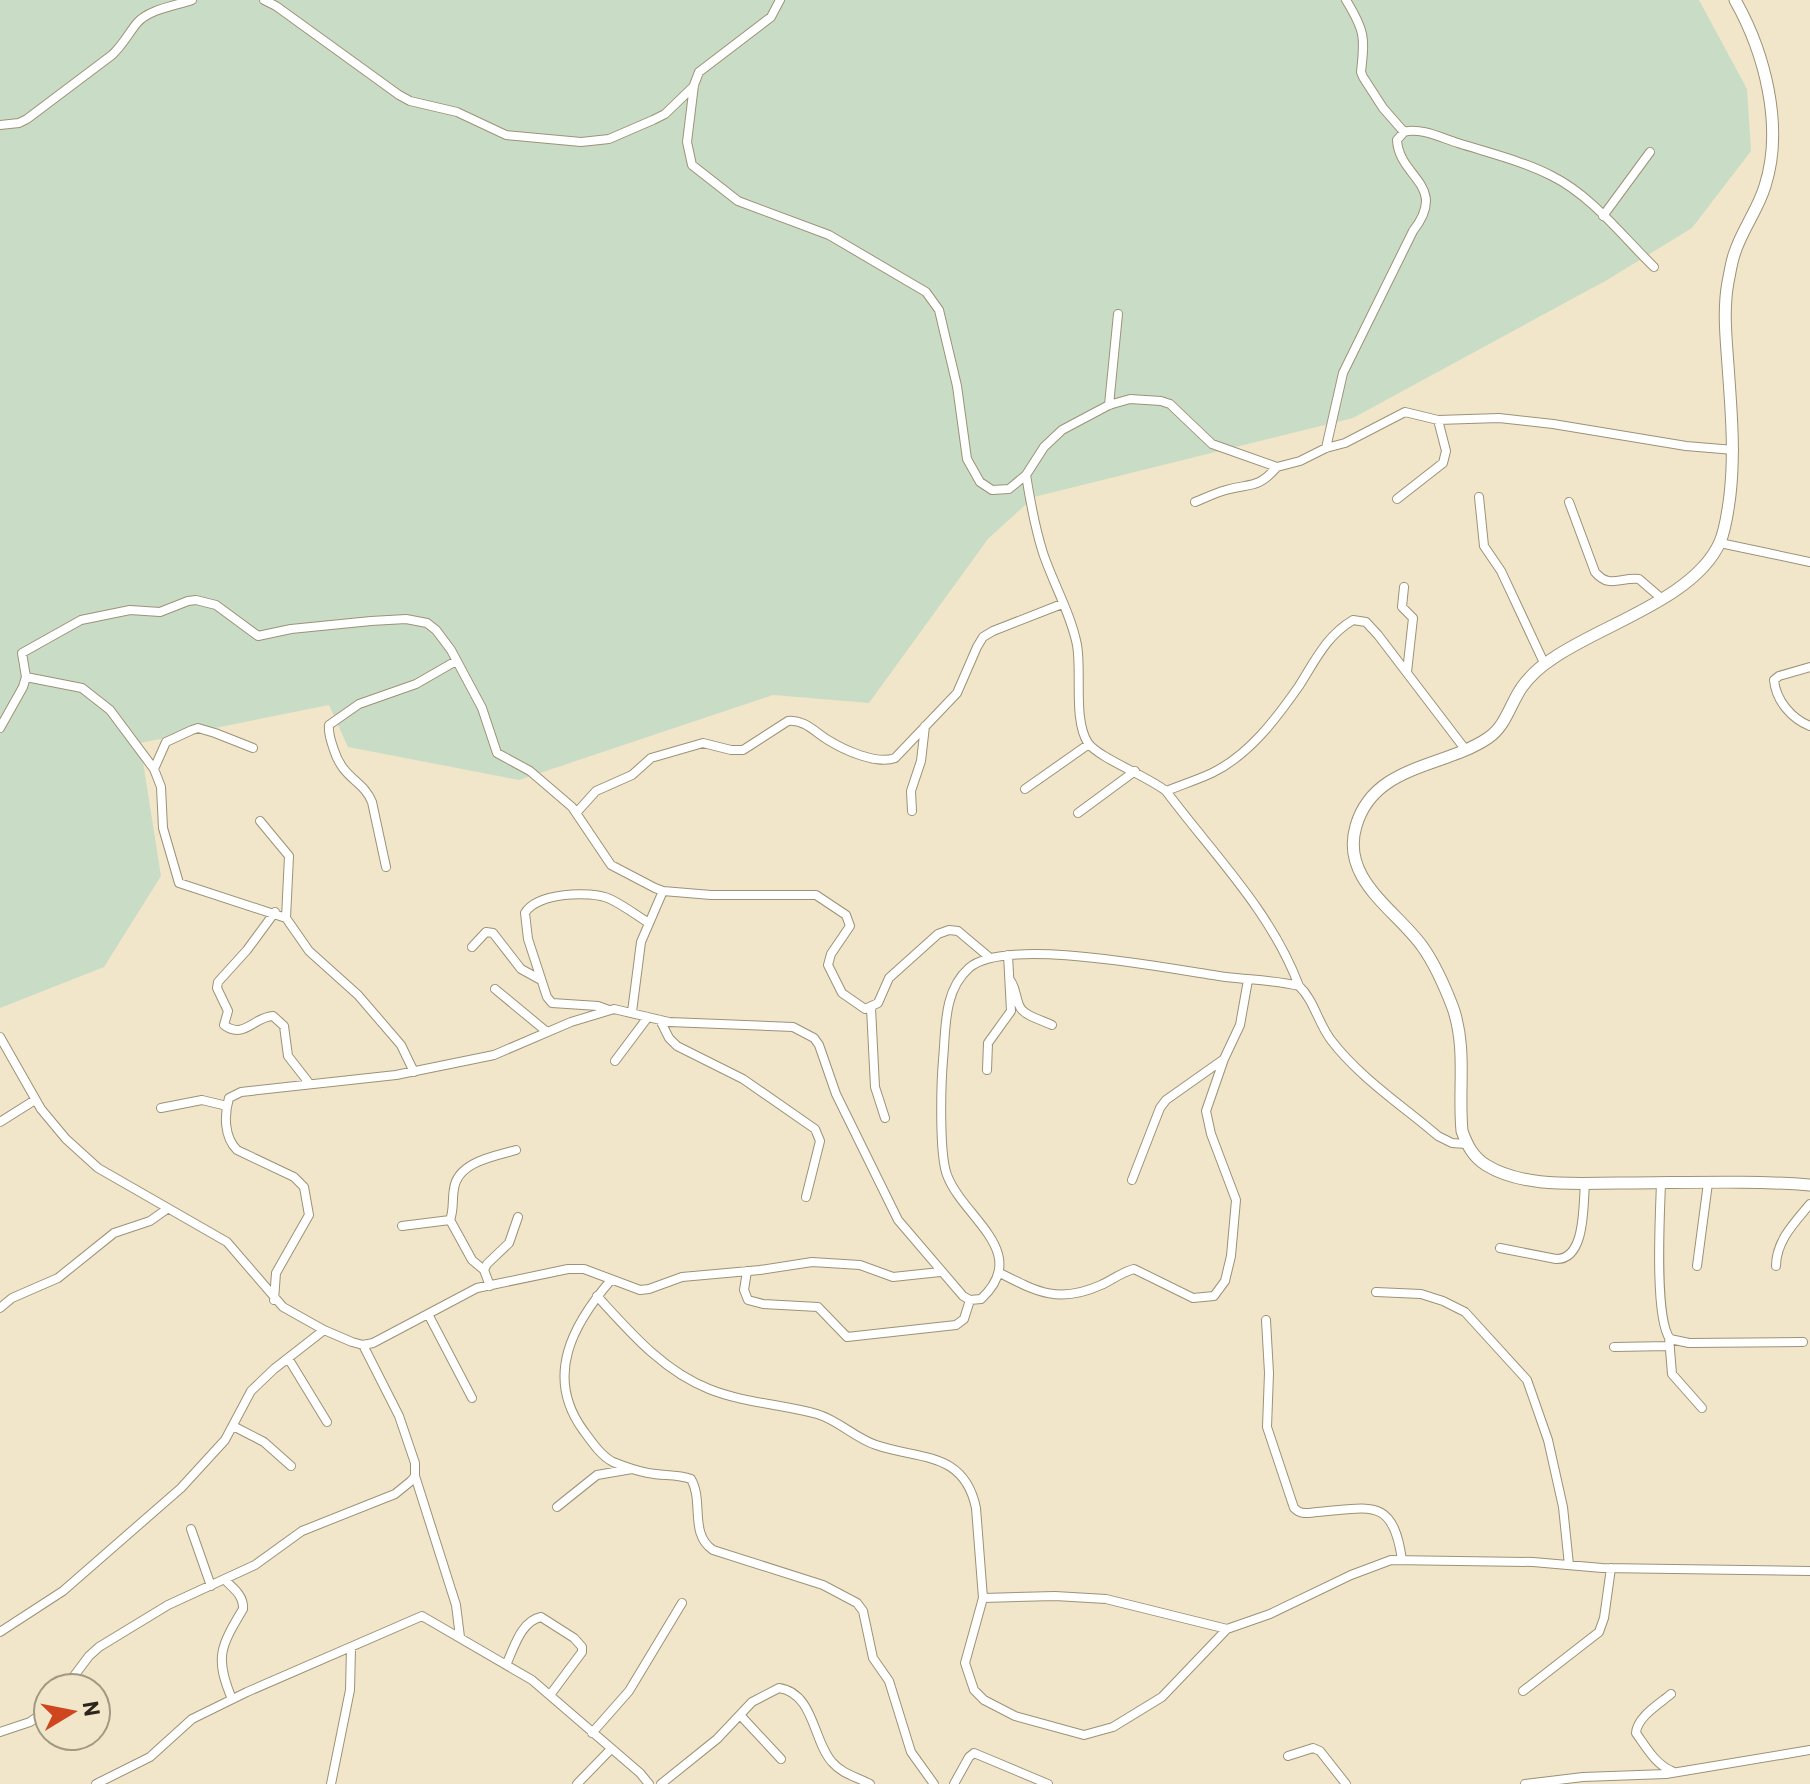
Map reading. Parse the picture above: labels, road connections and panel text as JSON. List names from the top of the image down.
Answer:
{
  "north": "right"
}
